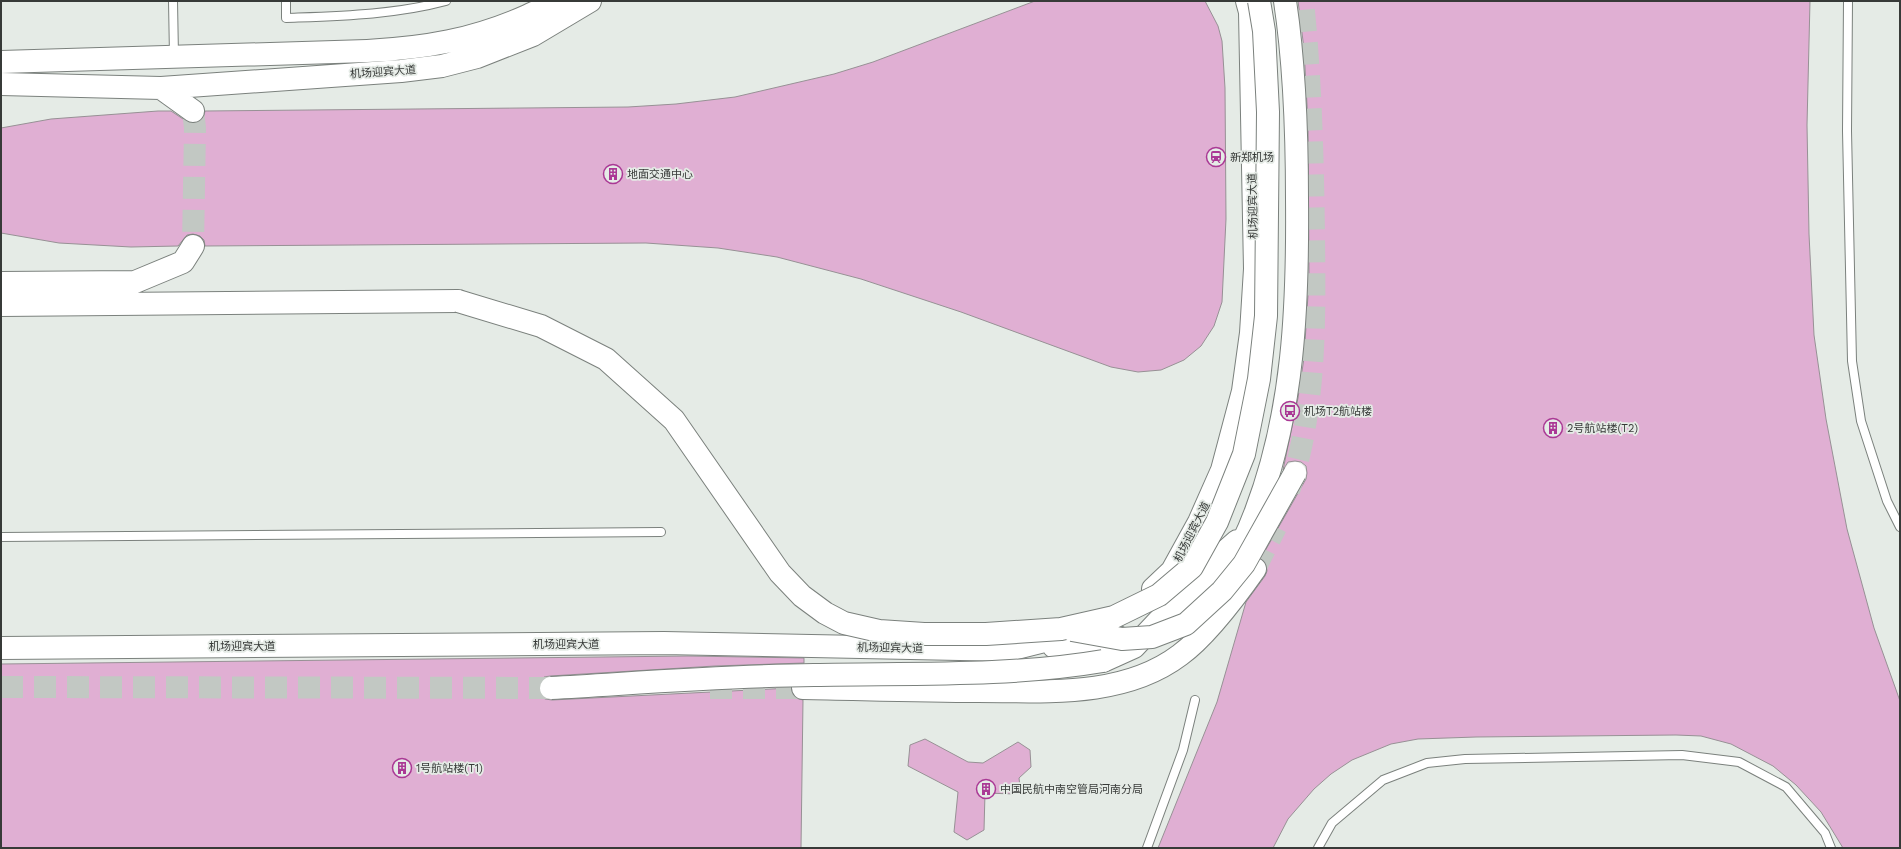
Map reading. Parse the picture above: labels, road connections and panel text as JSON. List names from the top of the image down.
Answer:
{
  "streets": {
    "main road": ["机场迎宾大道"]
  },
  "places": {
    "station": ["新郑机场"],
    "building": [
      "地面交通中心",
      "2号航站楼(T2)",
      "1号航站楼(T1)",
      "中国民航中南空管局河南分局"
    ],
    "bus stop": ["机场T2航站楼"]
  }
}
